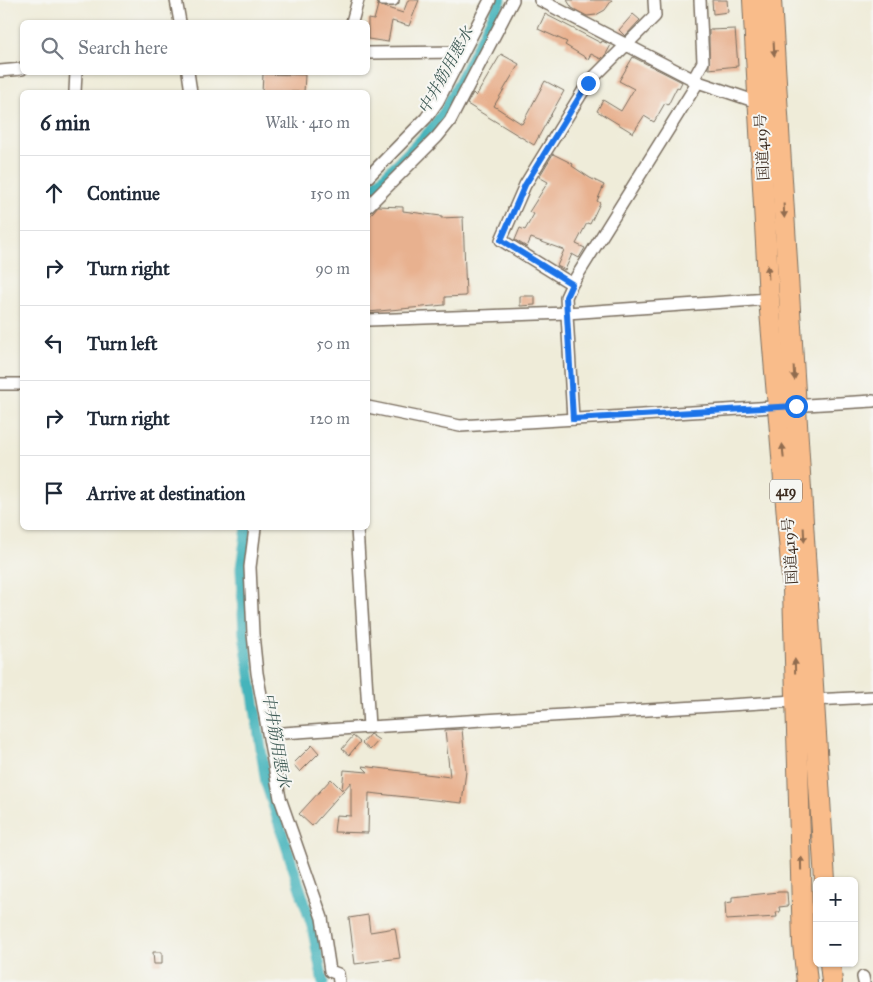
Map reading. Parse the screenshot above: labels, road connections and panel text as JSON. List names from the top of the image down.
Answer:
{
  "streets": {
    "highway": ["国道419号", "419"]
  },
  "water": ["中井筋用悪水"],
  "page": {
    "search": "Search here",
    "heading": ["6 min", "Walk · 410 m"],
    "list": [
      ["Continue", "150 m"],
      ["Turn right", "90 m"],
      ["Turn left", "50 m"],
      ["Turn right", "120 m"],
      "Arrive at destination"
    ],
    "map_buttons": ["+", "−"]
  }
}
